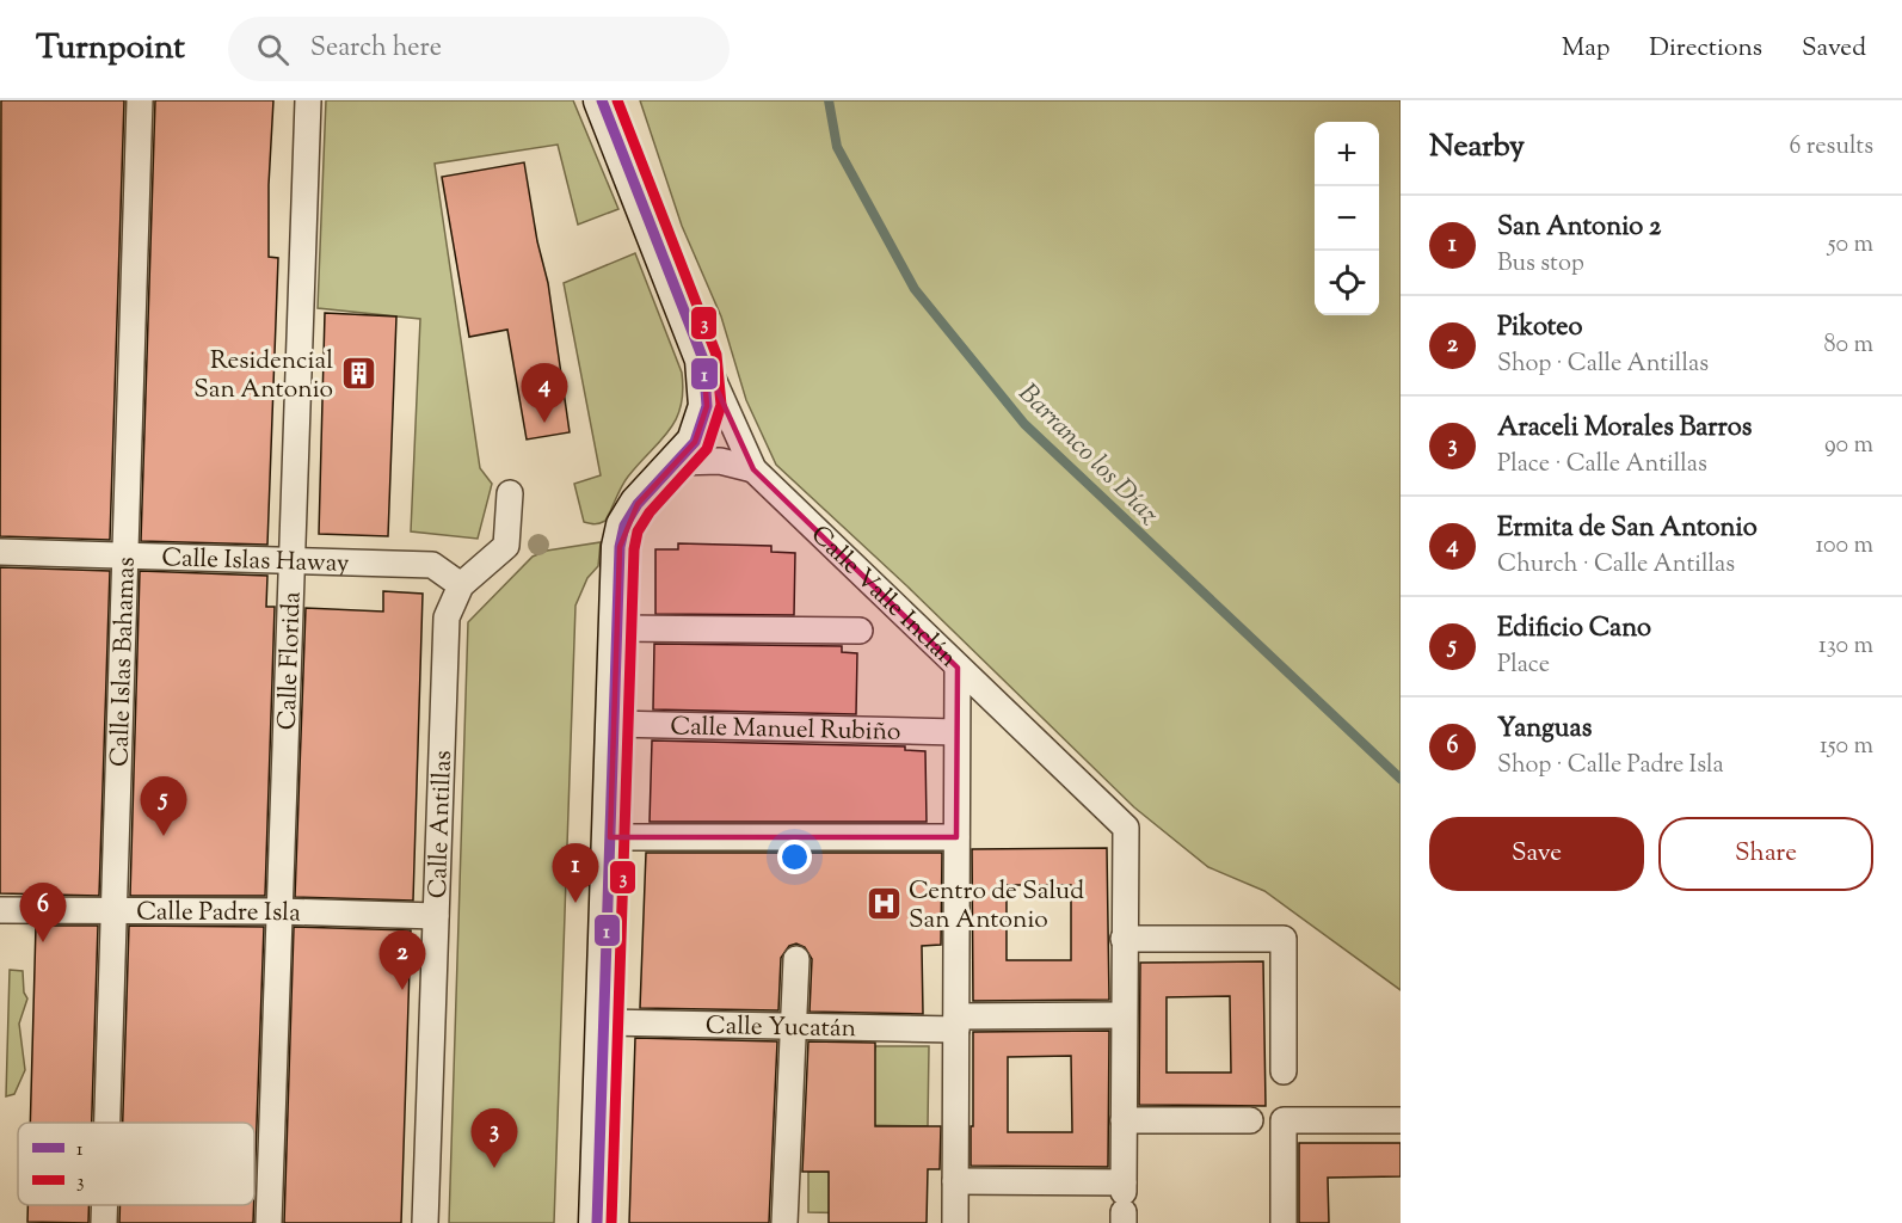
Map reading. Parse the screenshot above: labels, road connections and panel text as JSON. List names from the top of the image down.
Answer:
{
  "streets": {
    "street": [
      "Calle Islas Haway",
      "Calle Valle Inclán",
      "Calle Islas Bahamas",
      "Calle Florida",
      "Calle Manuel Rubiño",
      "Calle Antillas",
      "Calle Padre Isla",
      "Calle Yucatán"
    ]
  },
  "crossings": [
    ["Calle Islas Haway", "Calle Islas Bahamas"],
    ["Calle Islas Haway", "Calle Florida"],
    ["Calle Islas Haway", "Calle Antillas"],
    ["Calle Valle Inclán", "Calle Manuel Rubiño"],
    ["Calle Valle Inclán", "Calle Yucatán"],
    ["Calle Islas Bahamas", "Calle Padre Isla"],
    ["Calle Florida", "Calle Padre Isla"],
    ["Calle Antillas", "Calle Padre Isla"]
  ],
  "water": ["Barranco los Díaz"],
  "places": {
    "building": ["Residencial San Antonio"],
    "hospital": ["Centro de Salud San Antonio"]
  },
  "lines": ["transit line 1", "transit line 3"],
  "legend": ["1", "3"],
  "page": {
    "header": "Turnpoint",
    "search": "Search here",
    "nav": ["Map", "Directions", "Saved"],
    "heading": ["Nearby", "6 results"],
    "map_buttons": ["+", "−"],
    "list": [
      {
        "mark": "1",
        "name": "San Antonio 2",
        "note": "Bus stop",
        "value": "50 m"
      },
      {
        "mark": "2",
        "name": "Pikoteo",
        "note": "Shop · Calle Antillas",
        "value": "80 m"
      },
      {
        "mark": "3",
        "name": "Araceli Morales Barros",
        "note": "Place · Calle Antillas",
        "value": "90 m"
      },
      {
        "mark": "4",
        "name": "Ermita de San Antonio",
        "note": "Church · Calle Antillas",
        "value": "100 m"
      },
      {
        "mark": "5",
        "name": "Edificio Cano",
        "note": "Place",
        "value": "130 m"
      },
      {
        "mark": "6",
        "name": "Yanguas",
        "note": "Shop · Calle Padre Isla",
        "value": "150 m"
      }
    ],
    "pins": [
      "4",
      "5",
      "1",
      "6",
      "2",
      "3"
    ],
    "buttons": ["Save", "Share"]
  }
}
